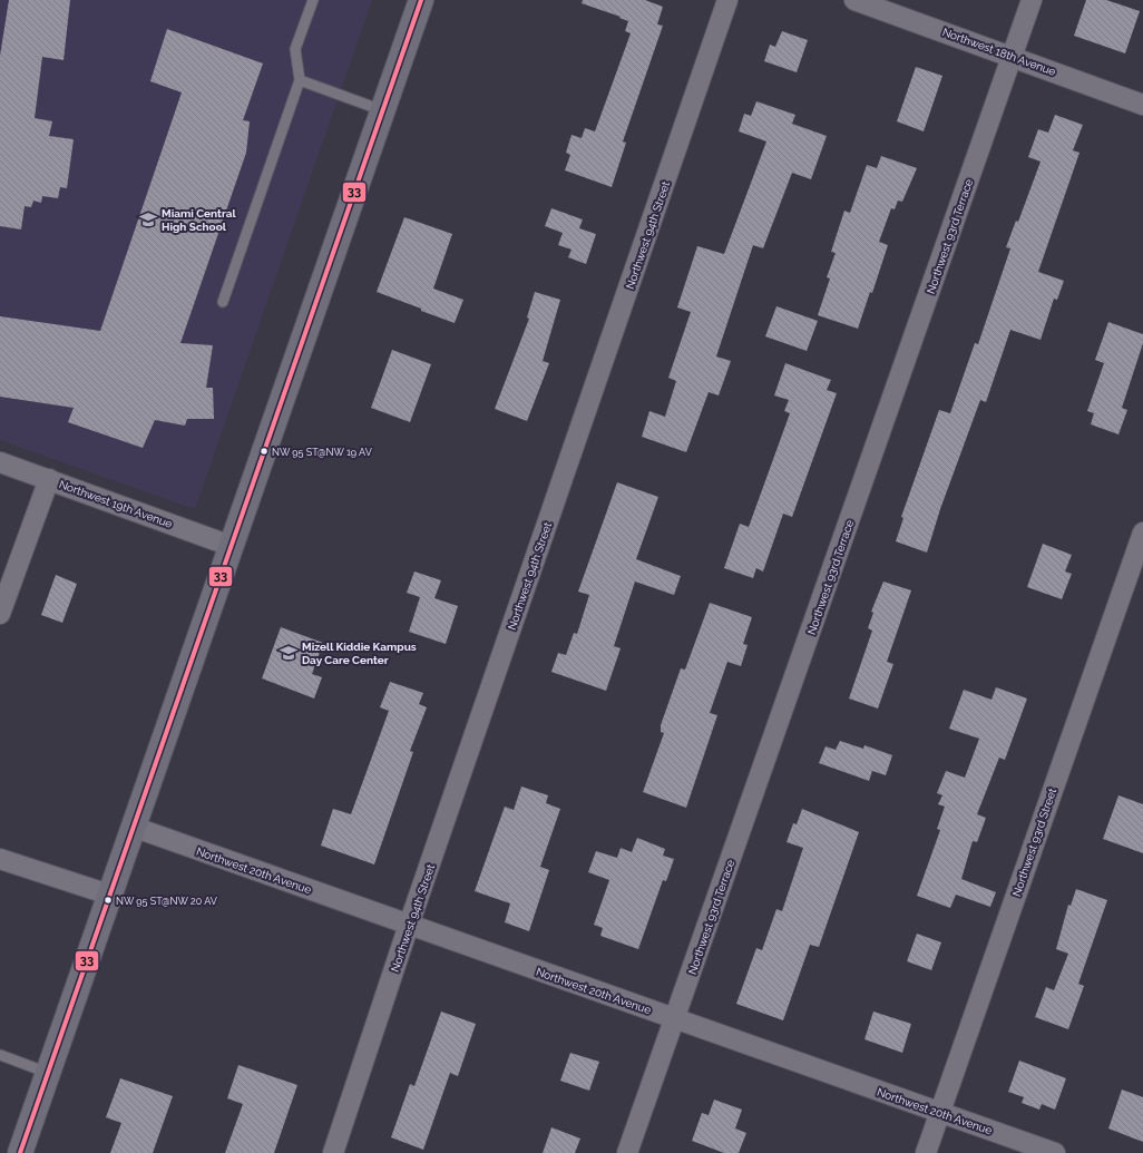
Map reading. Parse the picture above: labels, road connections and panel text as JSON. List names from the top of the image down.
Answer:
{
  "streets": {
    "street": [
      "Northwest 18th Avenue",
      "Northwest 94th Street",
      "Northwest 93rd Terrace",
      "Northwest 19th Avenue",
      "Northwest 93rd Street",
      "Northwest 20th Avenue"
    ]
  },
  "crossings": [
    ["Northwest 18th Avenue", "Northwest 93rd Terrace"],
    ["Northwest 94th Street", "Northwest 20th Avenue"],
    ["Northwest 93rd Terrace", "Northwest 20th Avenue"],
    ["Northwest 93rd Street", "Northwest 20th Avenue"]
  ],
  "places": {
    "school or university": ["Miami Central High School", "Mizell Kiddie Kampus Day Care Center"],
    "other": ["NW 95 ST@NW 19 AV", "NW 95 ST@NW 20 AV"]
  },
  "lines": ["transit line 33"]
}
